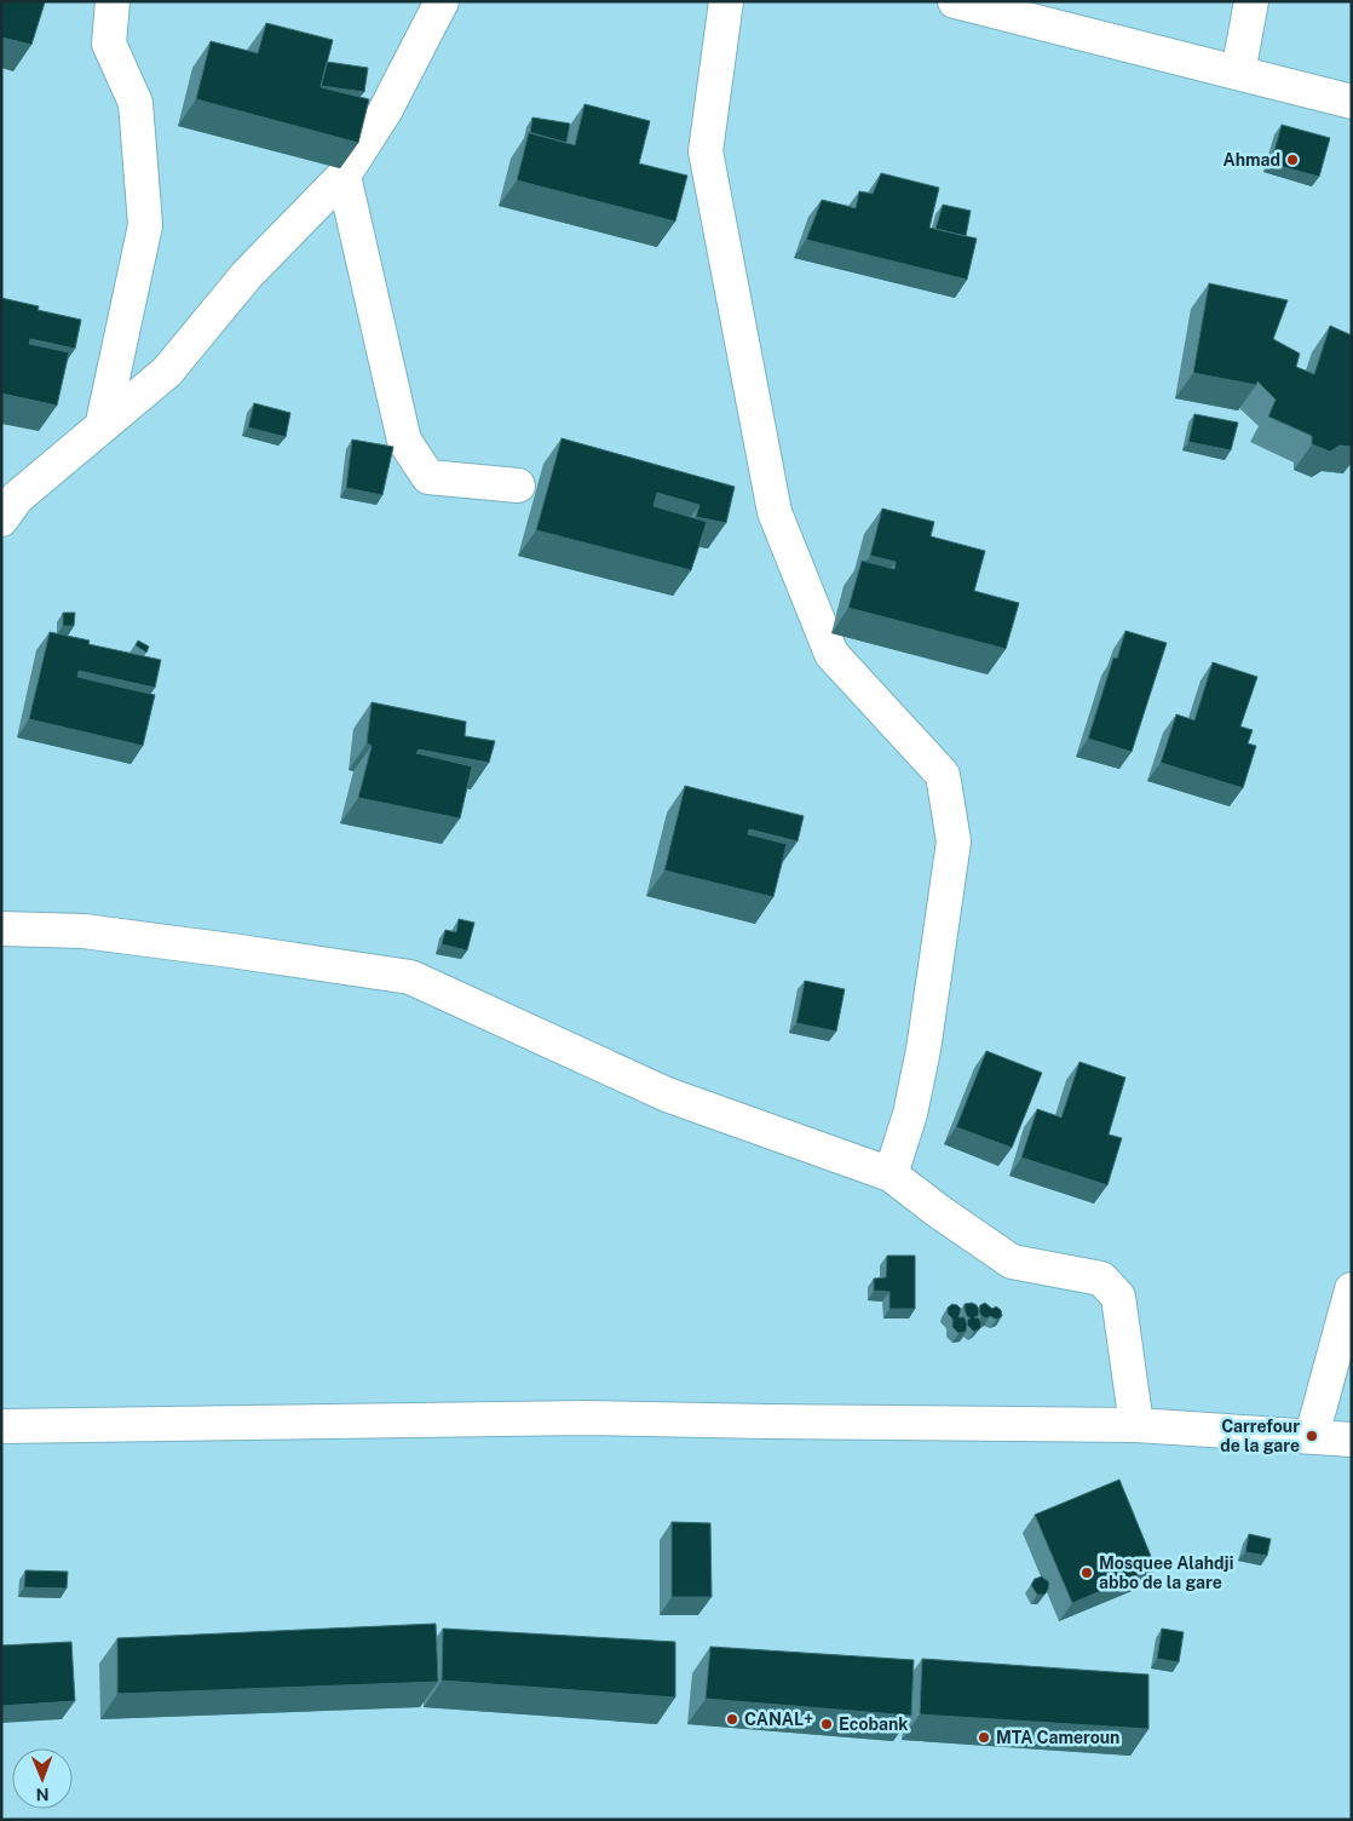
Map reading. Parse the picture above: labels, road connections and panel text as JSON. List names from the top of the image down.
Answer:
{
  "places": [
    "Ahmad",
    "Carrefour de la gare",
    "Mosquee Alahdji abbo de la gare",
    "CANAL+",
    "Ecobank",
    "MTA Cameroun"
  ],
  "north": "bottom"
}
